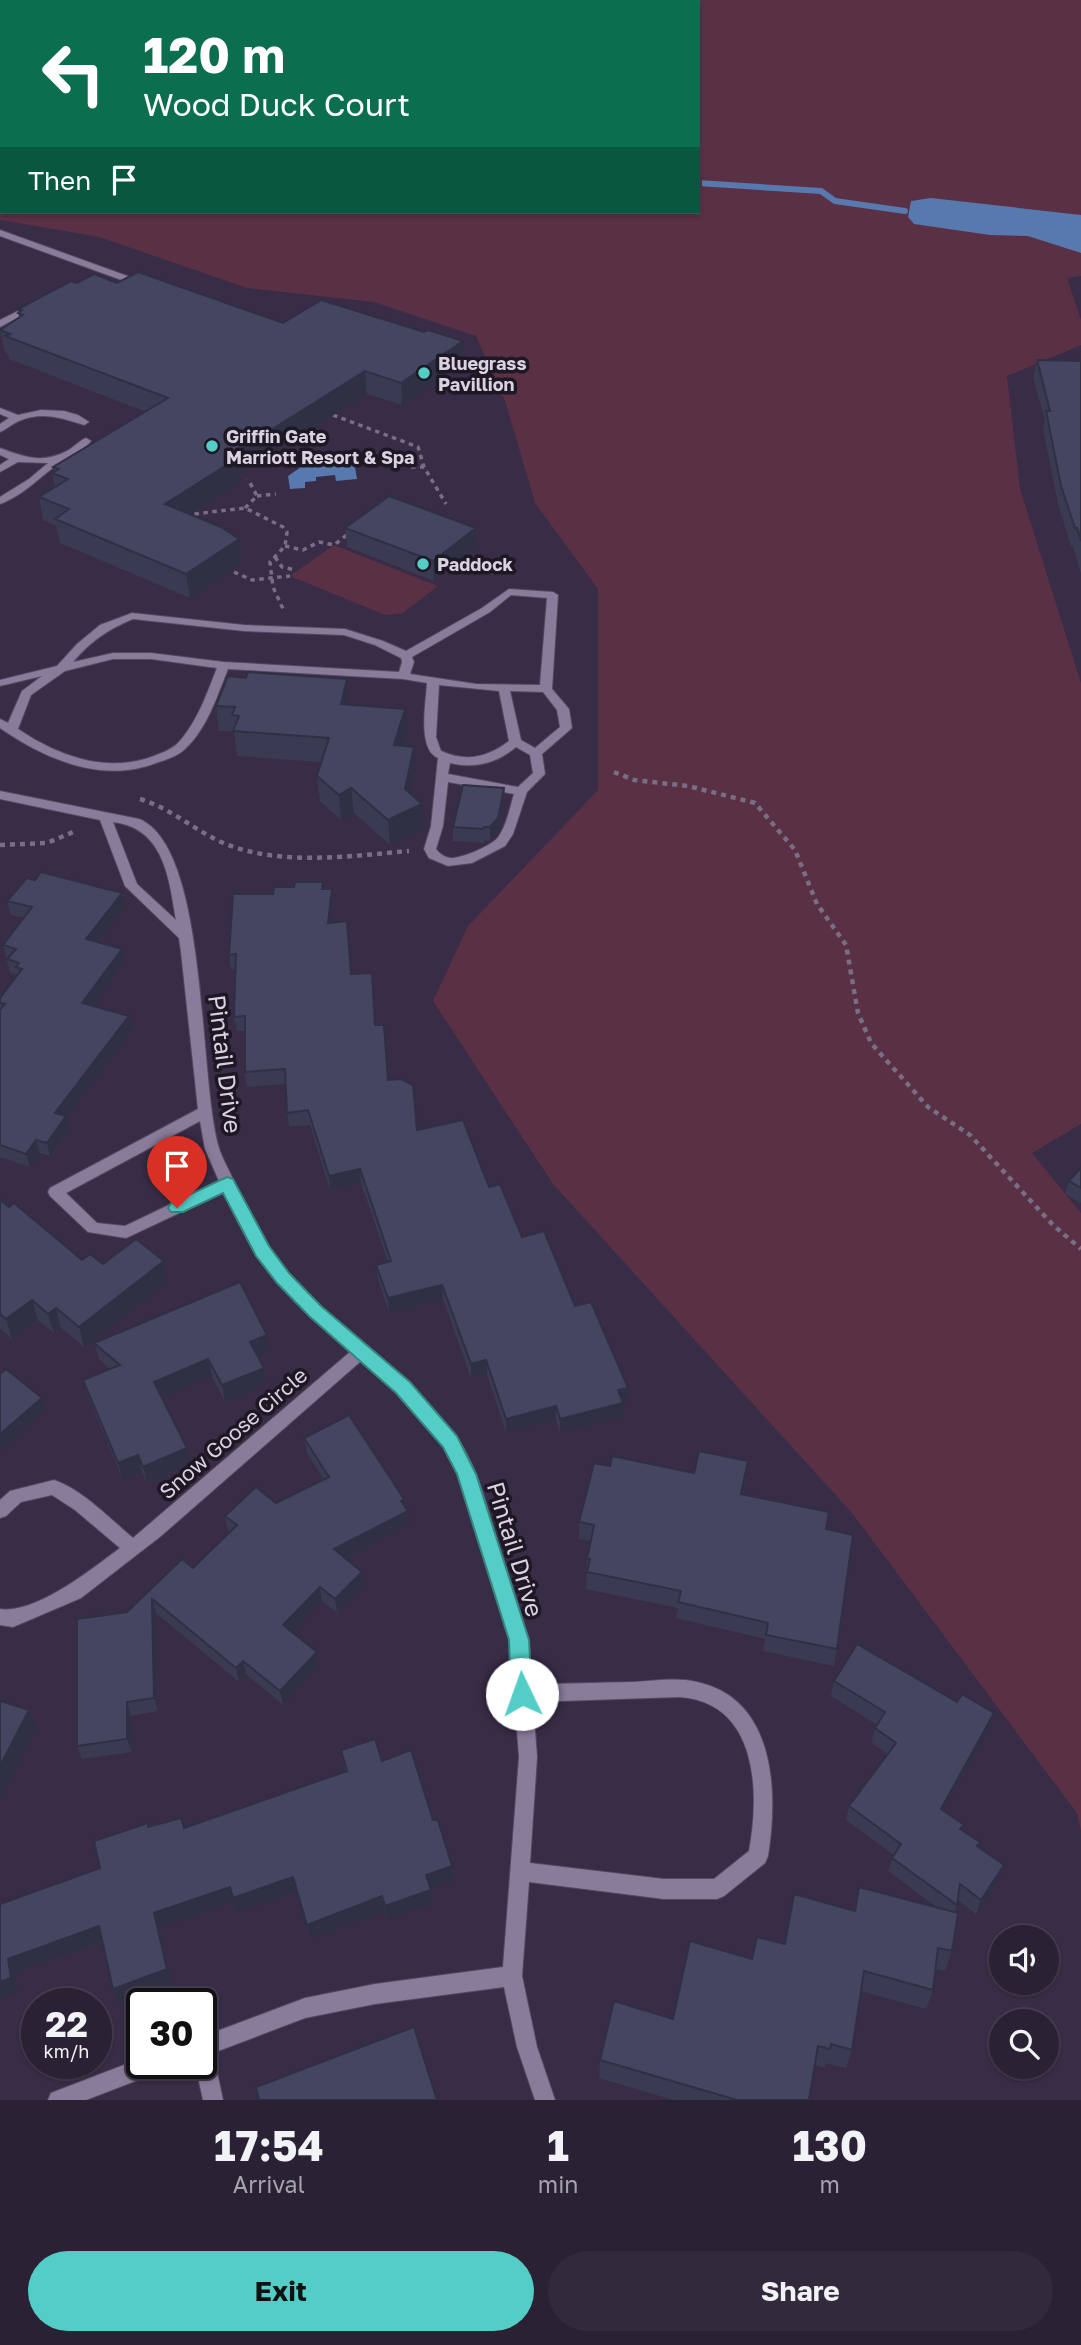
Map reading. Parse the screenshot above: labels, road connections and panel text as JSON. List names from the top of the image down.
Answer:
{
  "streets": {
    "street": ["Pintail Drive", "Snow Goose Circle"]
  },
  "crossings": [
    ["Pintail Drive", "Snow Goose Circle"]
  ],
  "places": ["Bluegrass Pavillion", "Griffin Gate Marriott Resort & Spa", "Paddock"],
  "page": {
    "turn": ["120 m", "Wood Duck Court"],
    "then": "Then",
    "speed": "22 km/h",
    "limit": "30",
    "eta": [
      "17:54",
      "Arrival",
      "1",
      "min",
      "130",
      "m"
    ],
    "buttons": ["Exit", "Share"]
  }
}
